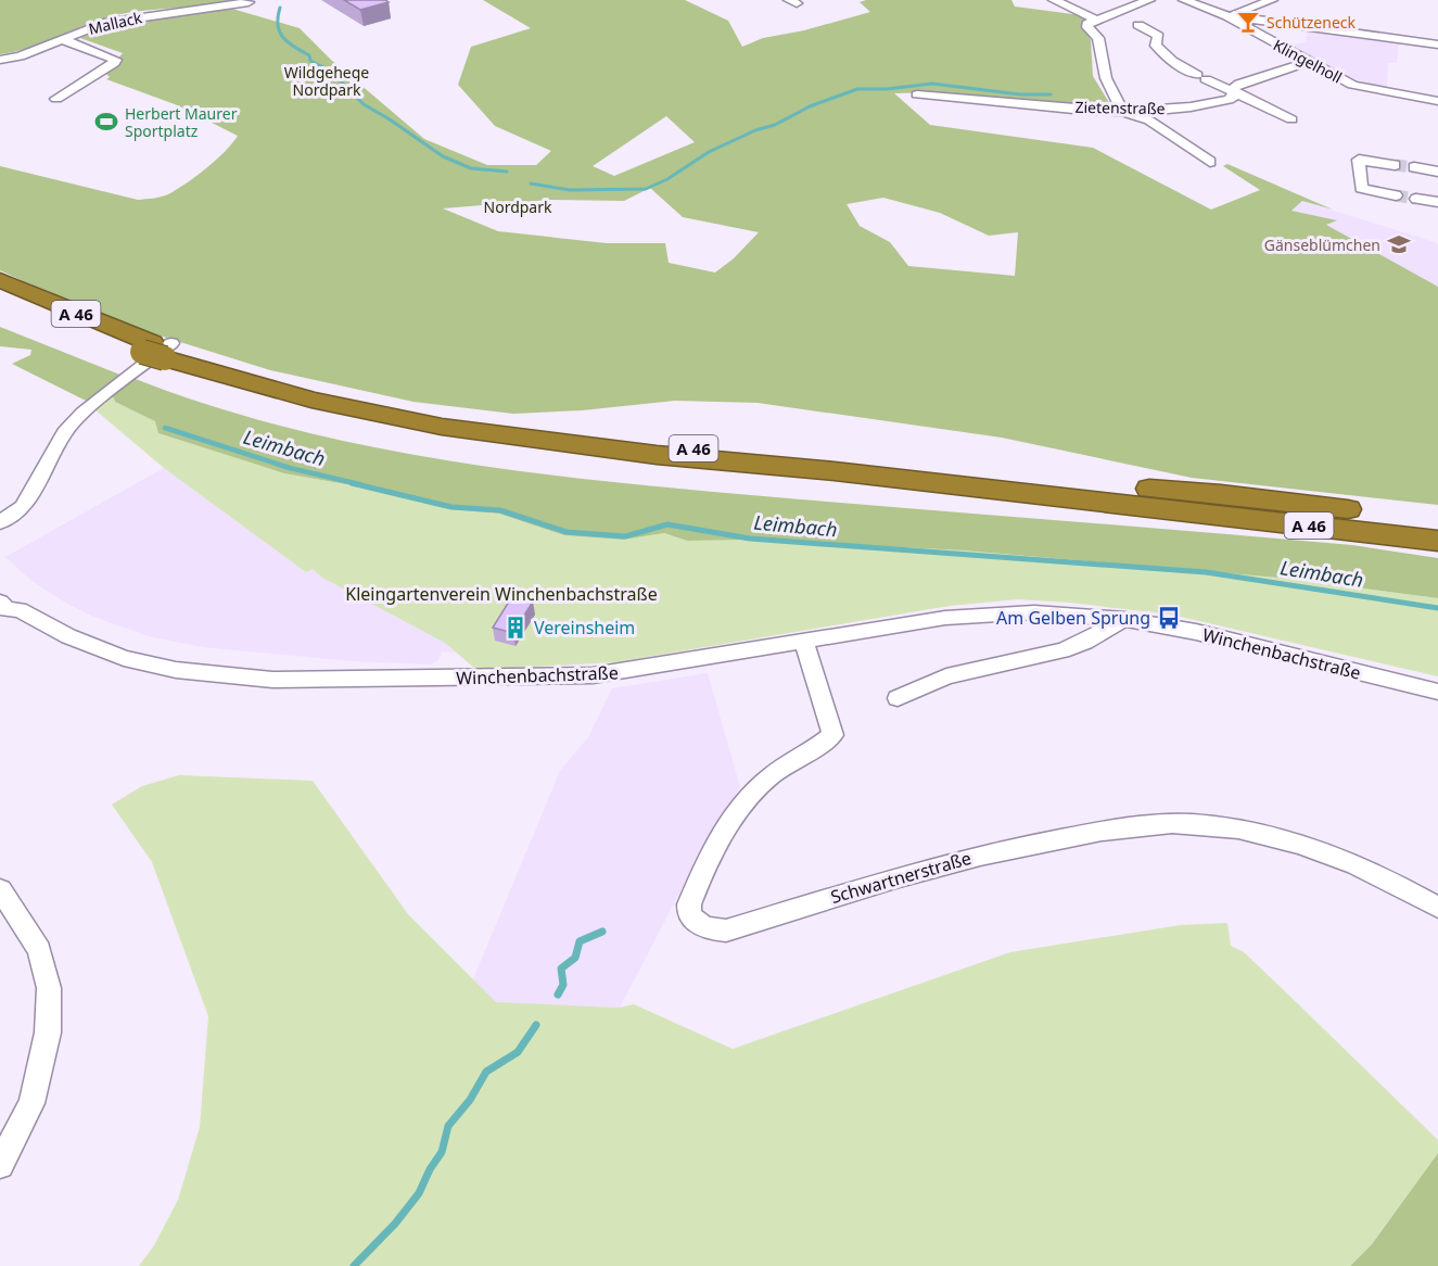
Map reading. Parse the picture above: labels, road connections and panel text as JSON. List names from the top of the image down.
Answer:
{
  "streets": {
    "highway": ["A 46"],
    "street": [
      "Mallack",
      "Klingelholl",
      "Zietenstraße",
      "Winchenbachstraße",
      "Schwartnerstraße"
    ]
  },
  "crossings": [
    ["Klingelholl", "Zietenstraße"],
    ["Winchenbachstraße", "Schwartnerstraße"]
  ],
  "water": ["Leimbach"],
  "parks": ["Wildgehege Nordpark", "Nordpark", "Kleingartenverein Winchenbachstraße"],
  "places": {
    "bar": ["Schützeneck"],
    "sports": ["Herbert Maurer Sportplatz"],
    "school or university": ["Gänseblümchen"],
    "bus stop": ["Am Gelben Sprung"],
    "building": ["Vereinsheim"]
  }
}
